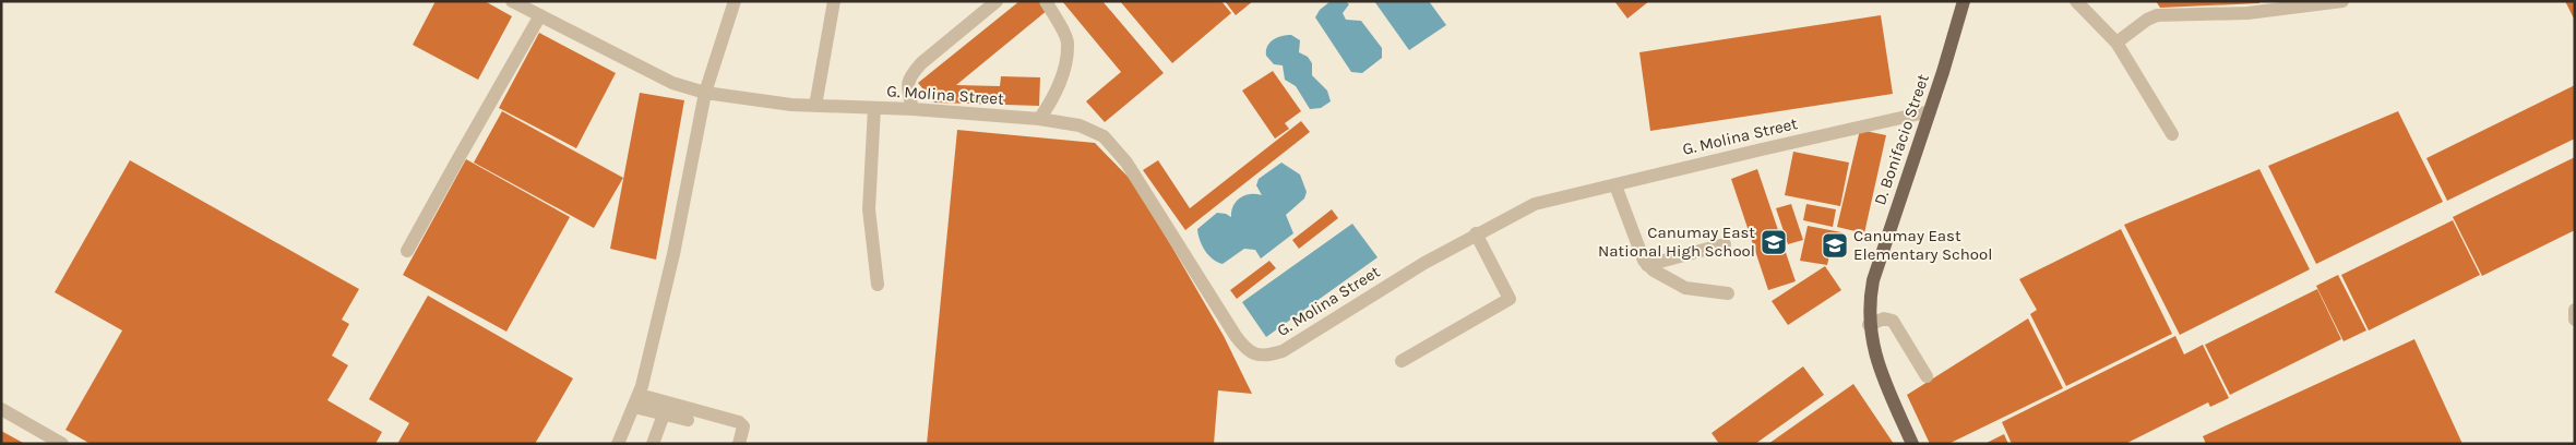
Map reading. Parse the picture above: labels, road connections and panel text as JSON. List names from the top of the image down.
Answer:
{
  "streets": {
    "main road": ["D. Bonifacio Street"],
    "street": ["G. Molina Street"]
  },
  "crossings": [
    ["G. Molina Street", "D. Bonifacio Street"]
  ],
  "places": {
    "school or university": ["Canumay East National High School", "Canumay East Elementary School"]
  }
}
